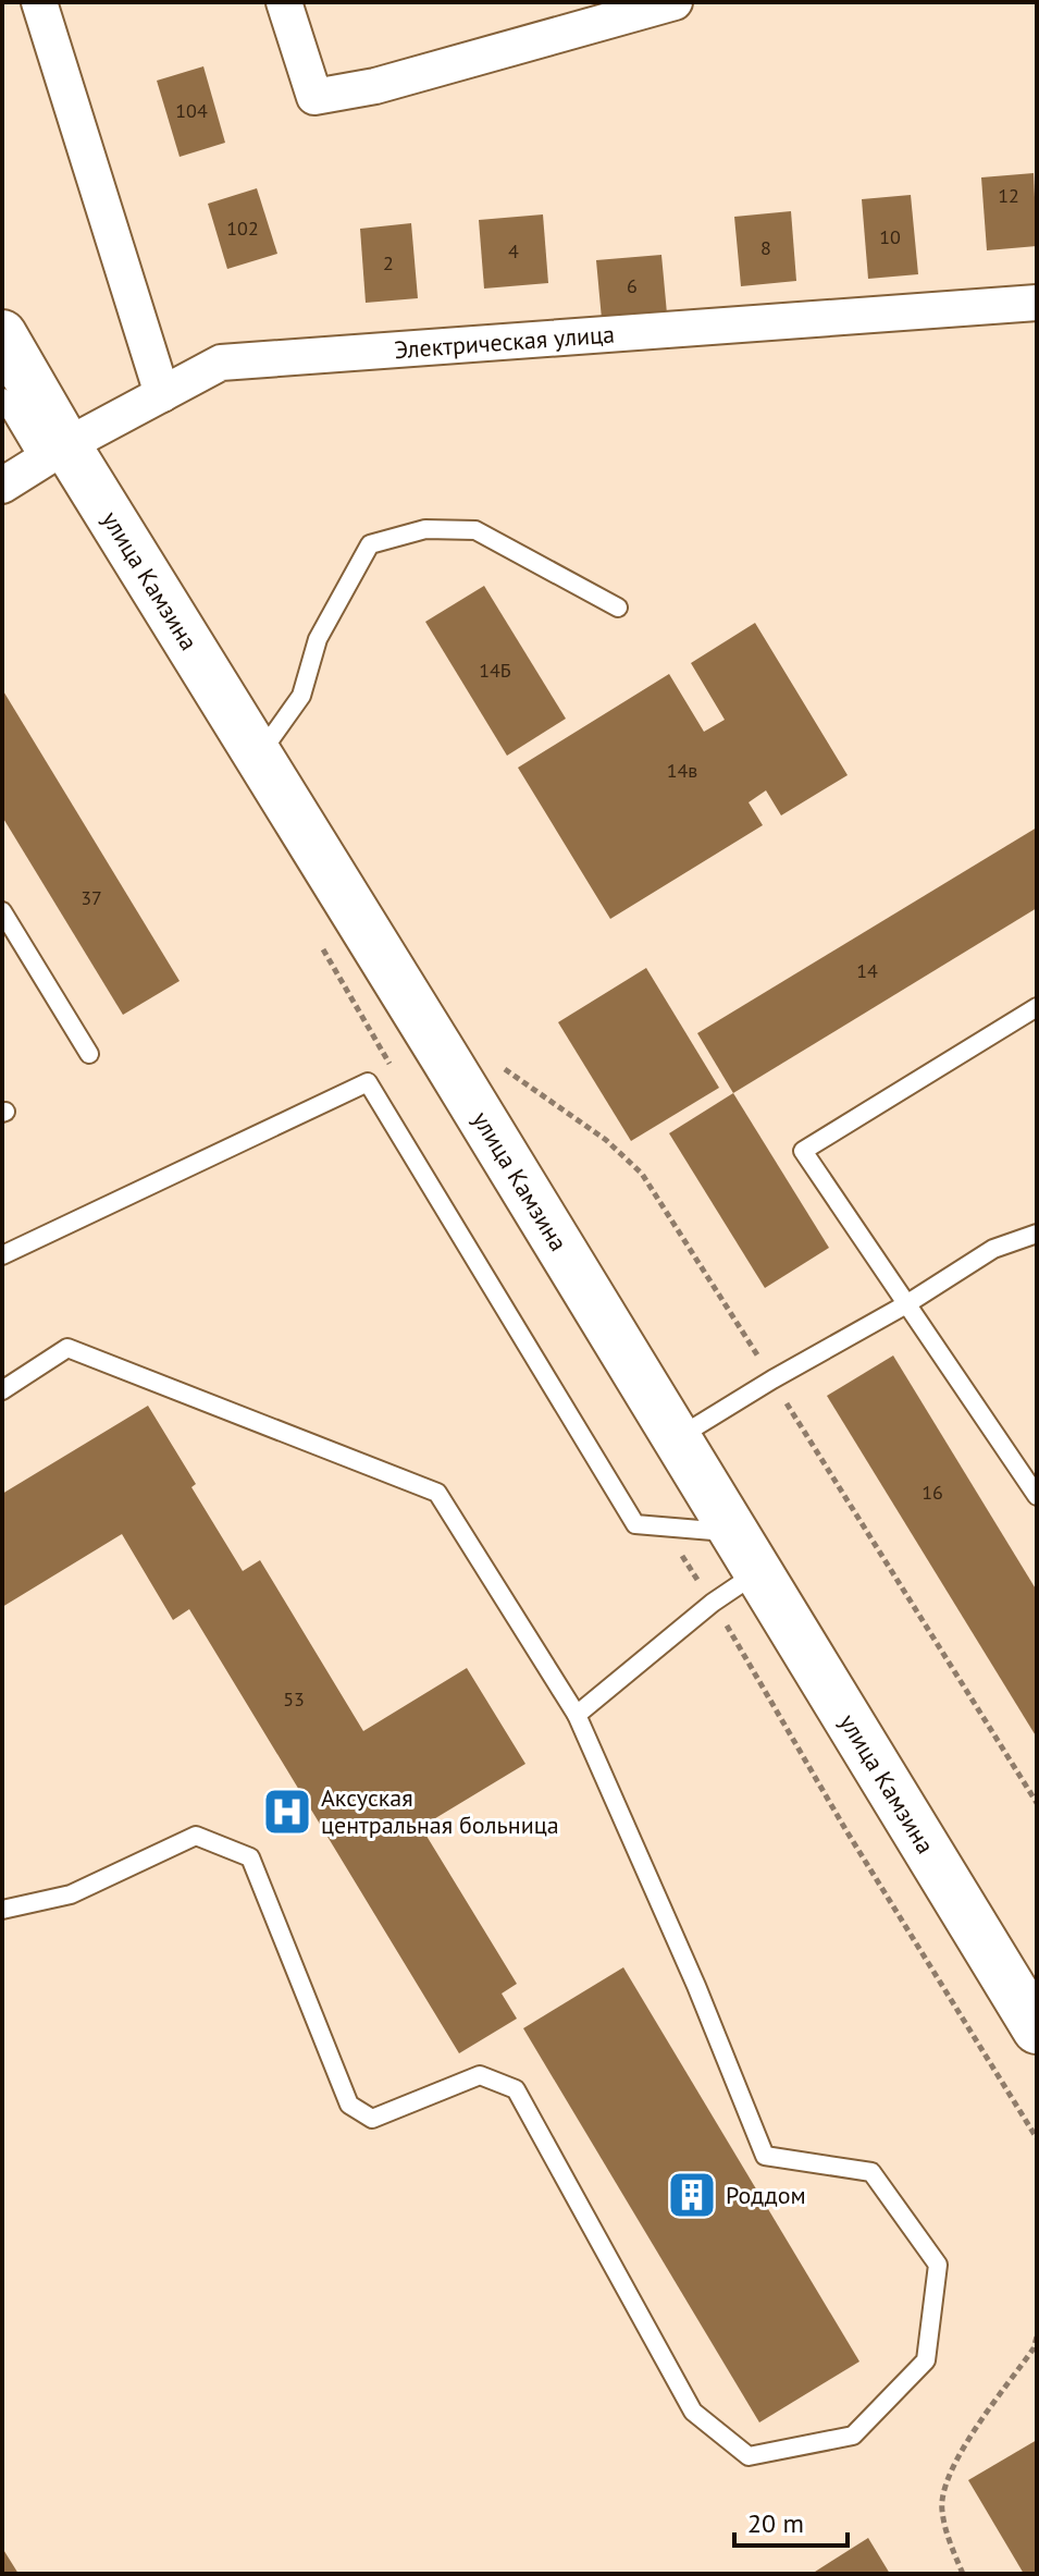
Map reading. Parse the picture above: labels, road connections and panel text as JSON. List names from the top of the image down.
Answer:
{
  "streets": {
    "street": ["Электрическая улица", "улица Камзина"]
  },
  "crossings": [
    ["Электрическая улица", "улица Камзина"]
  ],
  "places": {
    "hospital": ["Аксуская центральная больница"],
    "building": ["Роддом"]
  },
  "house_numbers": [
    "104",
    "12",
    "102",
    "10",
    "8",
    "4",
    "2",
    "6",
    "14Б",
    "14в",
    "37",
    "14",
    "16",
    "53"
  ],
  "scale_bar": "20 m"
}
